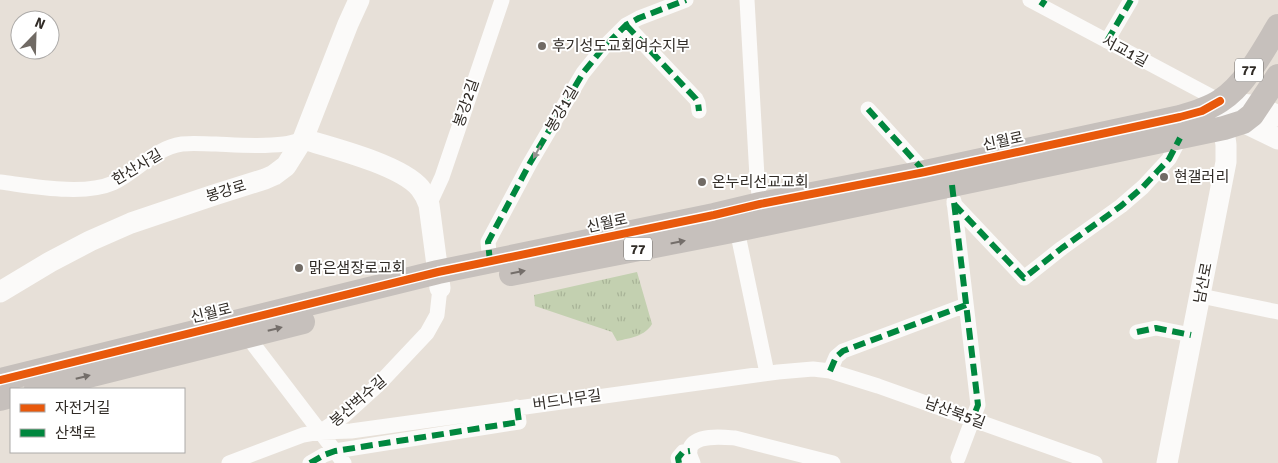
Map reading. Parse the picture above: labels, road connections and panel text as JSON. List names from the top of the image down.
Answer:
{
  "streets": {
    "main road": ["77", "신월로"],
    "street": [
      "서교1길",
      "봉강2길",
      "봉강1길",
      "한산사길",
      "봉강로",
      "남산로",
      "버드나무길",
      "봉산벅수길",
      "남산북5길"
    ]
  },
  "crossings": [
    ["서교1길", "77"],
    ["서교1길", "신월로"],
    ["77", "신월로"],
    ["77", "남산로"],
    ["봉강1길", "신월로"],
    ["신월로", "남산로"],
    ["신월로", "봉산벅수길"],
    ["한산사길", "봉강로"],
    ["버드나무길", "봉산벅수길"],
    ["버드나무길", "남산북5길"]
  ],
  "one_way": ["봉강1길"],
  "places": [
    "후기성도교회여수지부",
    "현갤러리",
    "온누리선교교회",
    "맑은샘장로교회"
  ],
  "legend": ["자전거길", "산책로"],
  "north": "top right"
}
